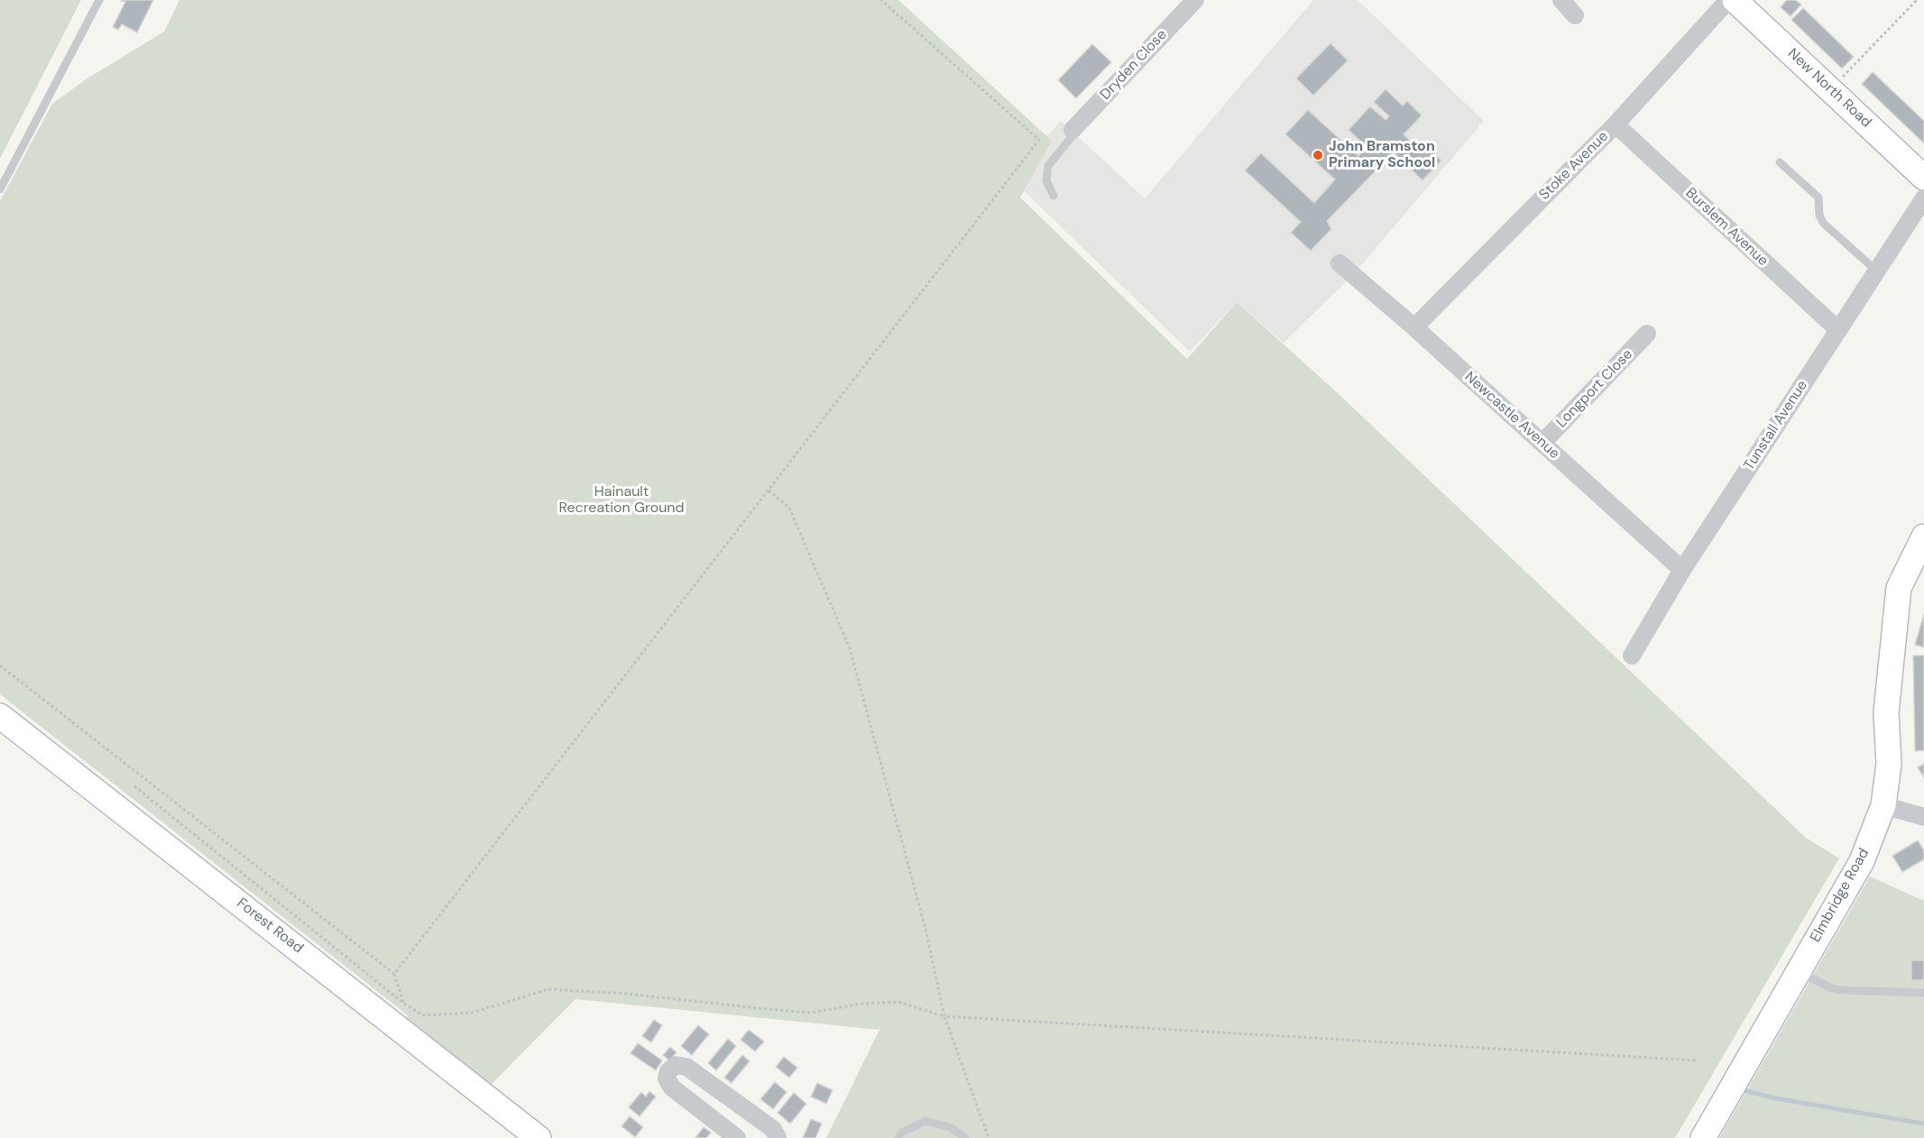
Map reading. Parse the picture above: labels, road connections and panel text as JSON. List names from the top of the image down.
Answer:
{
  "streets": {
    "street": [
      "Dryden Close",
      "New North Road",
      "Stoke Avenue",
      "Burslem Avenue",
      "Longport Close",
      "Newcastle Avenue",
      "Tunstall Avenue",
      "Elmbridge Road",
      "Forest Road"
    ]
  },
  "crossings": [
    ["Stoke Avenue", "Burslem Avenue"],
    ["Stoke Avenue", "Newcastle Avenue"],
    ["Burslem Avenue", "Tunstall Avenue"],
    ["Longport Close", "Newcastle Avenue"],
    ["Newcastle Avenue", "Tunstall Avenue"]
  ],
  "parks": ["Hainault Recreation Ground"],
  "places": ["John Bramston Primary School"]
}
